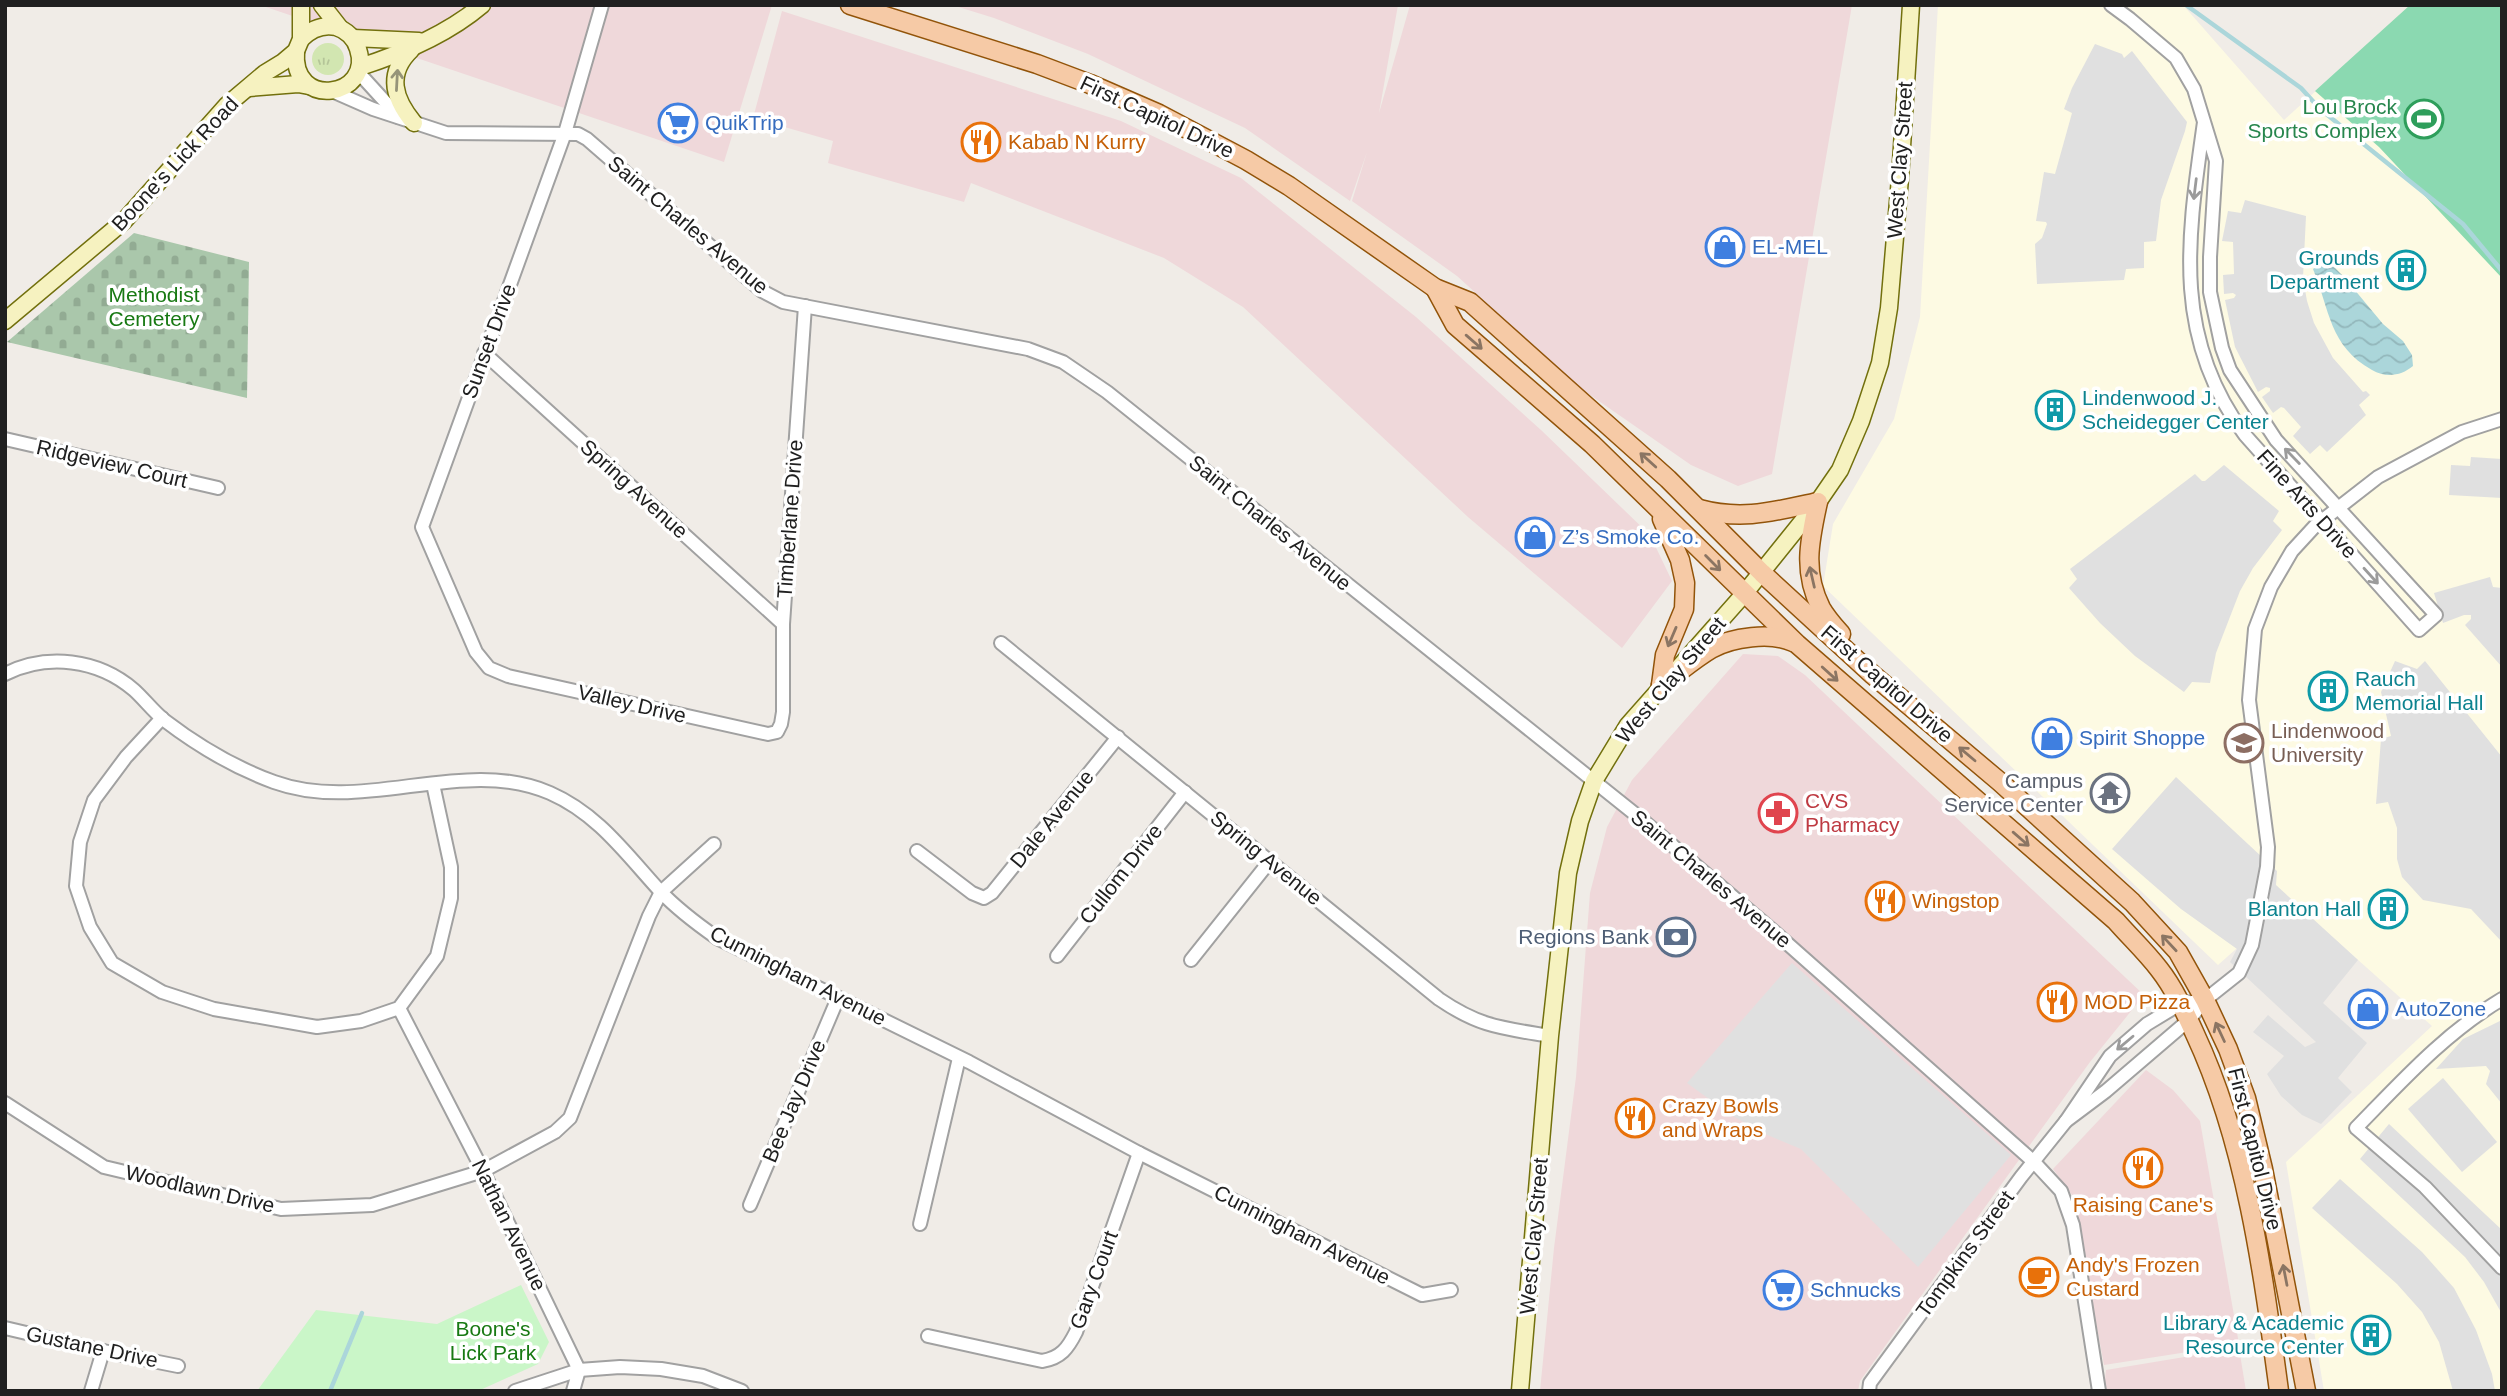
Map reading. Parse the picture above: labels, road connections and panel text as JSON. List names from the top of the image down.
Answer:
{
  "streets": {
    "main road": ["First Capitol Drive"],
    "street": [
      "West Clay Street",
      "Boone's Lick Road",
      "Saint Charles Avenue",
      "Sunset Drive",
      "Ridgeview Court",
      "Spring Avenue",
      "Fine Arts Drive",
      "Timberlane Drive",
      "Valley Drive",
      "Dale Avenue",
      "Cullom Drive",
      "Cunningham Avenue",
      "Bee Jay Drive",
      "Woodlawn Drive",
      "Nathan Avenue",
      "Tompkins Street",
      "Gary Court",
      "Gustane Drive"
    ]
  },
  "crossings": [
    ["First Capitol Drive", "West Clay Street"],
    ["First Capitol Drive", "Tompkins Street"],
    ["West Clay Street", "Saint Charles Avenue"],
    ["West Clay Street", "Spring Avenue"],
    ["Boone's Lick Road", "Saint Charles Avenue"],
    ["Saint Charles Avenue", "Sunset Drive"],
    ["Saint Charles Avenue", "Timberlane Drive"],
    ["Saint Charles Avenue", "Tompkins Street"],
    ["Sunset Drive", "Spring Avenue"],
    ["Sunset Drive", "Valley Drive"],
    ["Spring Avenue", "Timberlane Drive"],
    ["Spring Avenue", "Dale Avenue"],
    ["Spring Avenue", "Cullom Drive"],
    ["Fine Arts Drive", "Tompkins Street"],
    ["Timberlane Drive", "Valley Drive"],
    ["Cunningham Avenue", "Bee Jay Drive"],
    ["Cunningham Avenue", "Woodlawn Drive"],
    ["Cunningham Avenue", "Gary Court"],
    ["Woodlawn Drive", "Nathan Avenue"]
  ],
  "parks": ["Methodist Cemetery", "Boone's Lick Park"],
  "places": {
    "sports": ["Lou Brock Sports Complex"],
    "supermarket": ["QuikTrip", "Schnucks"],
    "restaurant": [
      "Kabab N Kurry",
      "Wingstop",
      "MOD Pizza",
      "Crazy Bowls and Wraps",
      "Raising Cane's"
    ],
    "shop": [
      "EL-MEL",
      "Z’s Smoke Co.",
      "Spirit Shoppe",
      "AutoZone"
    ],
    "building": [
      "Grounds Department",
      "Lindenwood J. Scheidegger Center",
      "Rauch Memorial Hall",
      "Blanton Hall",
      "Library & Academic Resource Center"
    ],
    "school or university": ["Lindenwood University"],
    "temple": ["Campus Service Center"],
    "pharmacy": ["CVS Pharmacy"],
    "bank": ["Regions Bank"],
    "cafe": ["Andy's Frozen Custard"]
  }
}
